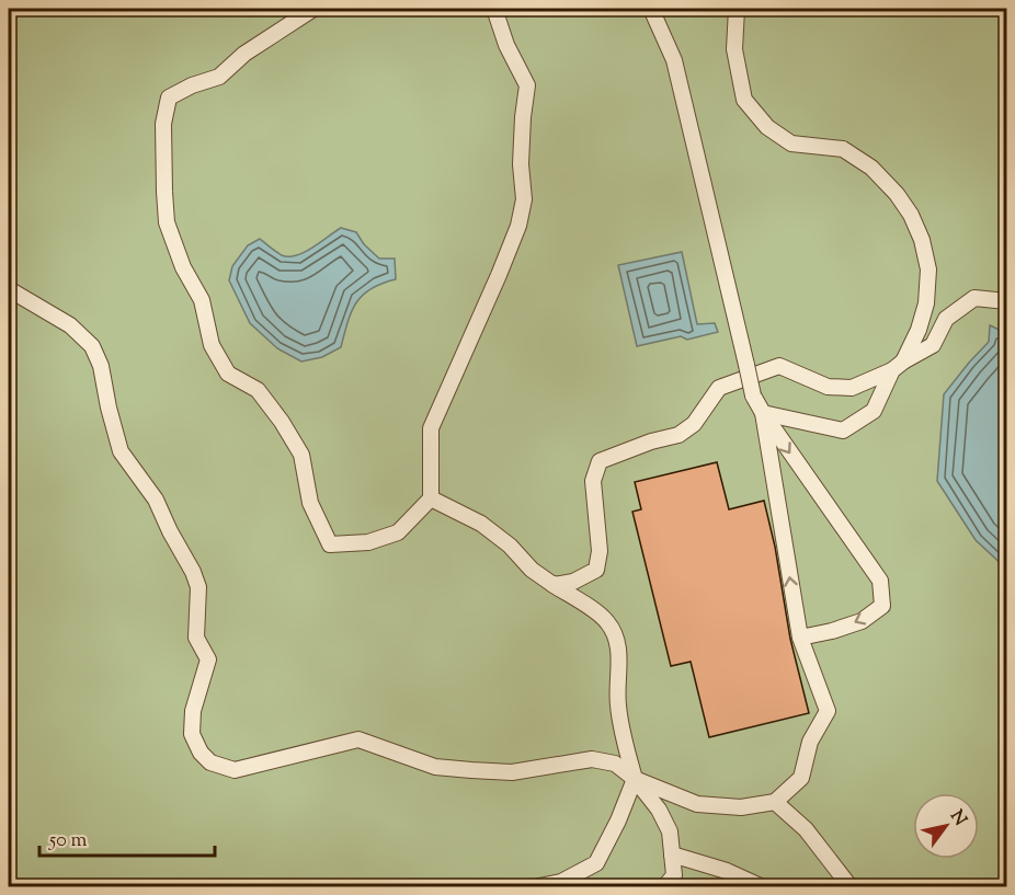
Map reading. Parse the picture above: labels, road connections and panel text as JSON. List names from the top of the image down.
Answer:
{
  "scale_bar": "50 m",
  "north": "top right"
}
